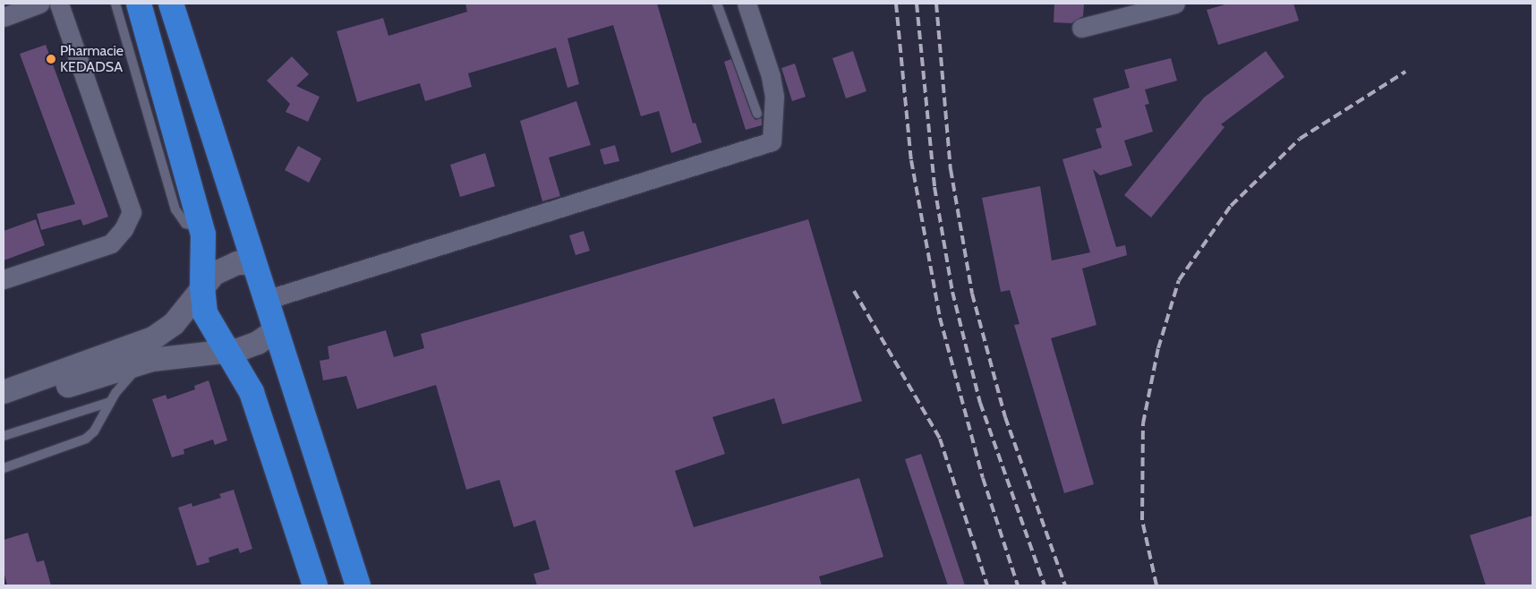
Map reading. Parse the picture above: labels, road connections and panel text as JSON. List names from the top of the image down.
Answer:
{
  "places": ["Pharmacie KEDADSA"]
}
